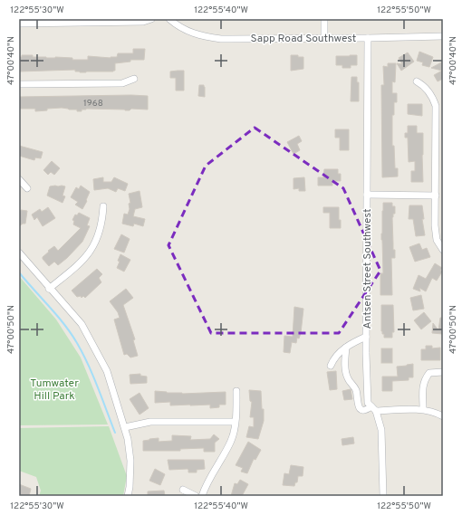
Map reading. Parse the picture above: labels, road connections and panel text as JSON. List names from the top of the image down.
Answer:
{
  "streets": {
    "street": ["Sapp Road Southwest", "Antsen Street Southwest"]
  },
  "crossings": [
    ["Sapp Road Southwest", "Antsen Street Southwest"]
  ],
  "parks": ["Tumwater Hill Park"],
  "house_numbers": ["1968"],
  "coordinates": [
    "122°55'30\"W",
    "122°55'40\"W",
    "122°55'50\"W",
    "47°00'40\"N",
    "47°00'50\"N"
  ]
}
